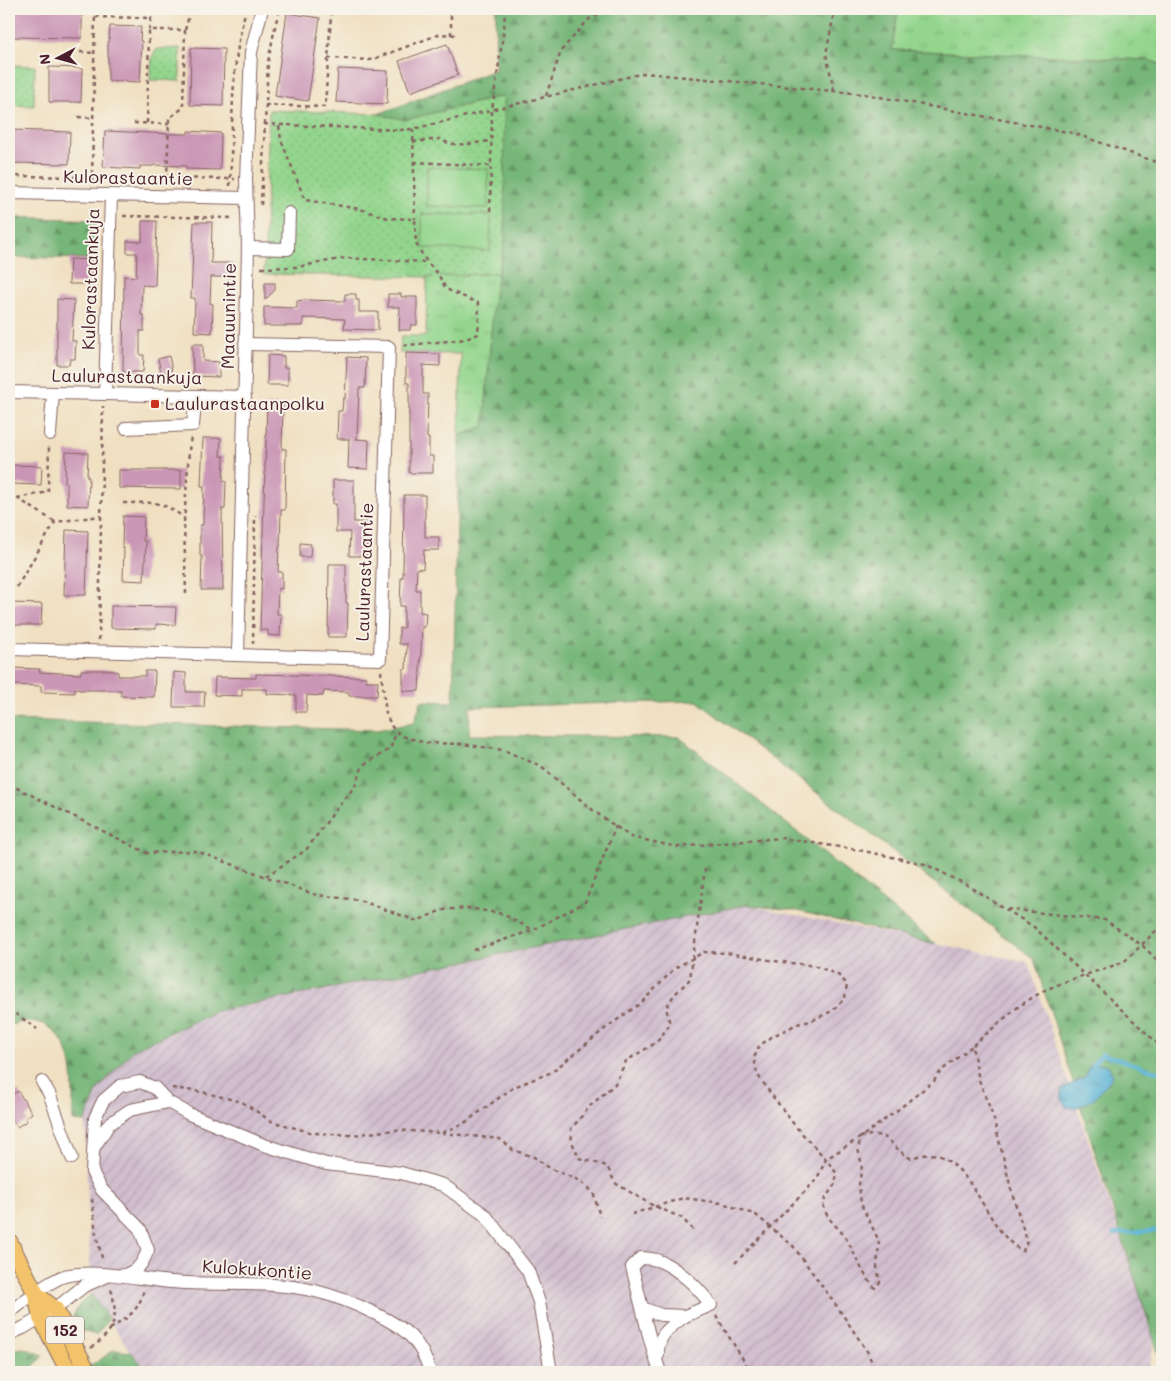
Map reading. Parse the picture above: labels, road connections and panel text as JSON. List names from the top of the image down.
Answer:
{
  "streets": {
    "main road": ["152"],
    "street": [
      "Kulorastaantie",
      "Kulorastaankuja",
      "Maauunintie",
      "Laulurastaankuja",
      "Laulurastaantie",
      "Kulokukontie"
    ]
  },
  "crossings": [
    ["Kulorastaantie", "Kulorastaankuja"],
    ["Kulorastaantie", "Maauunintie"],
    ["Kulorastaankuja", "Laulurastaankuja"],
    ["Maauunintie", "Laulurastaankuja"],
    ["Maauunintie", "Laulurastaantie"],
    ["Kulokukontie", "152"]
  ],
  "places": {
    "transit": ["Laulurastaanpolku"]
  },
  "north": "left"
}
